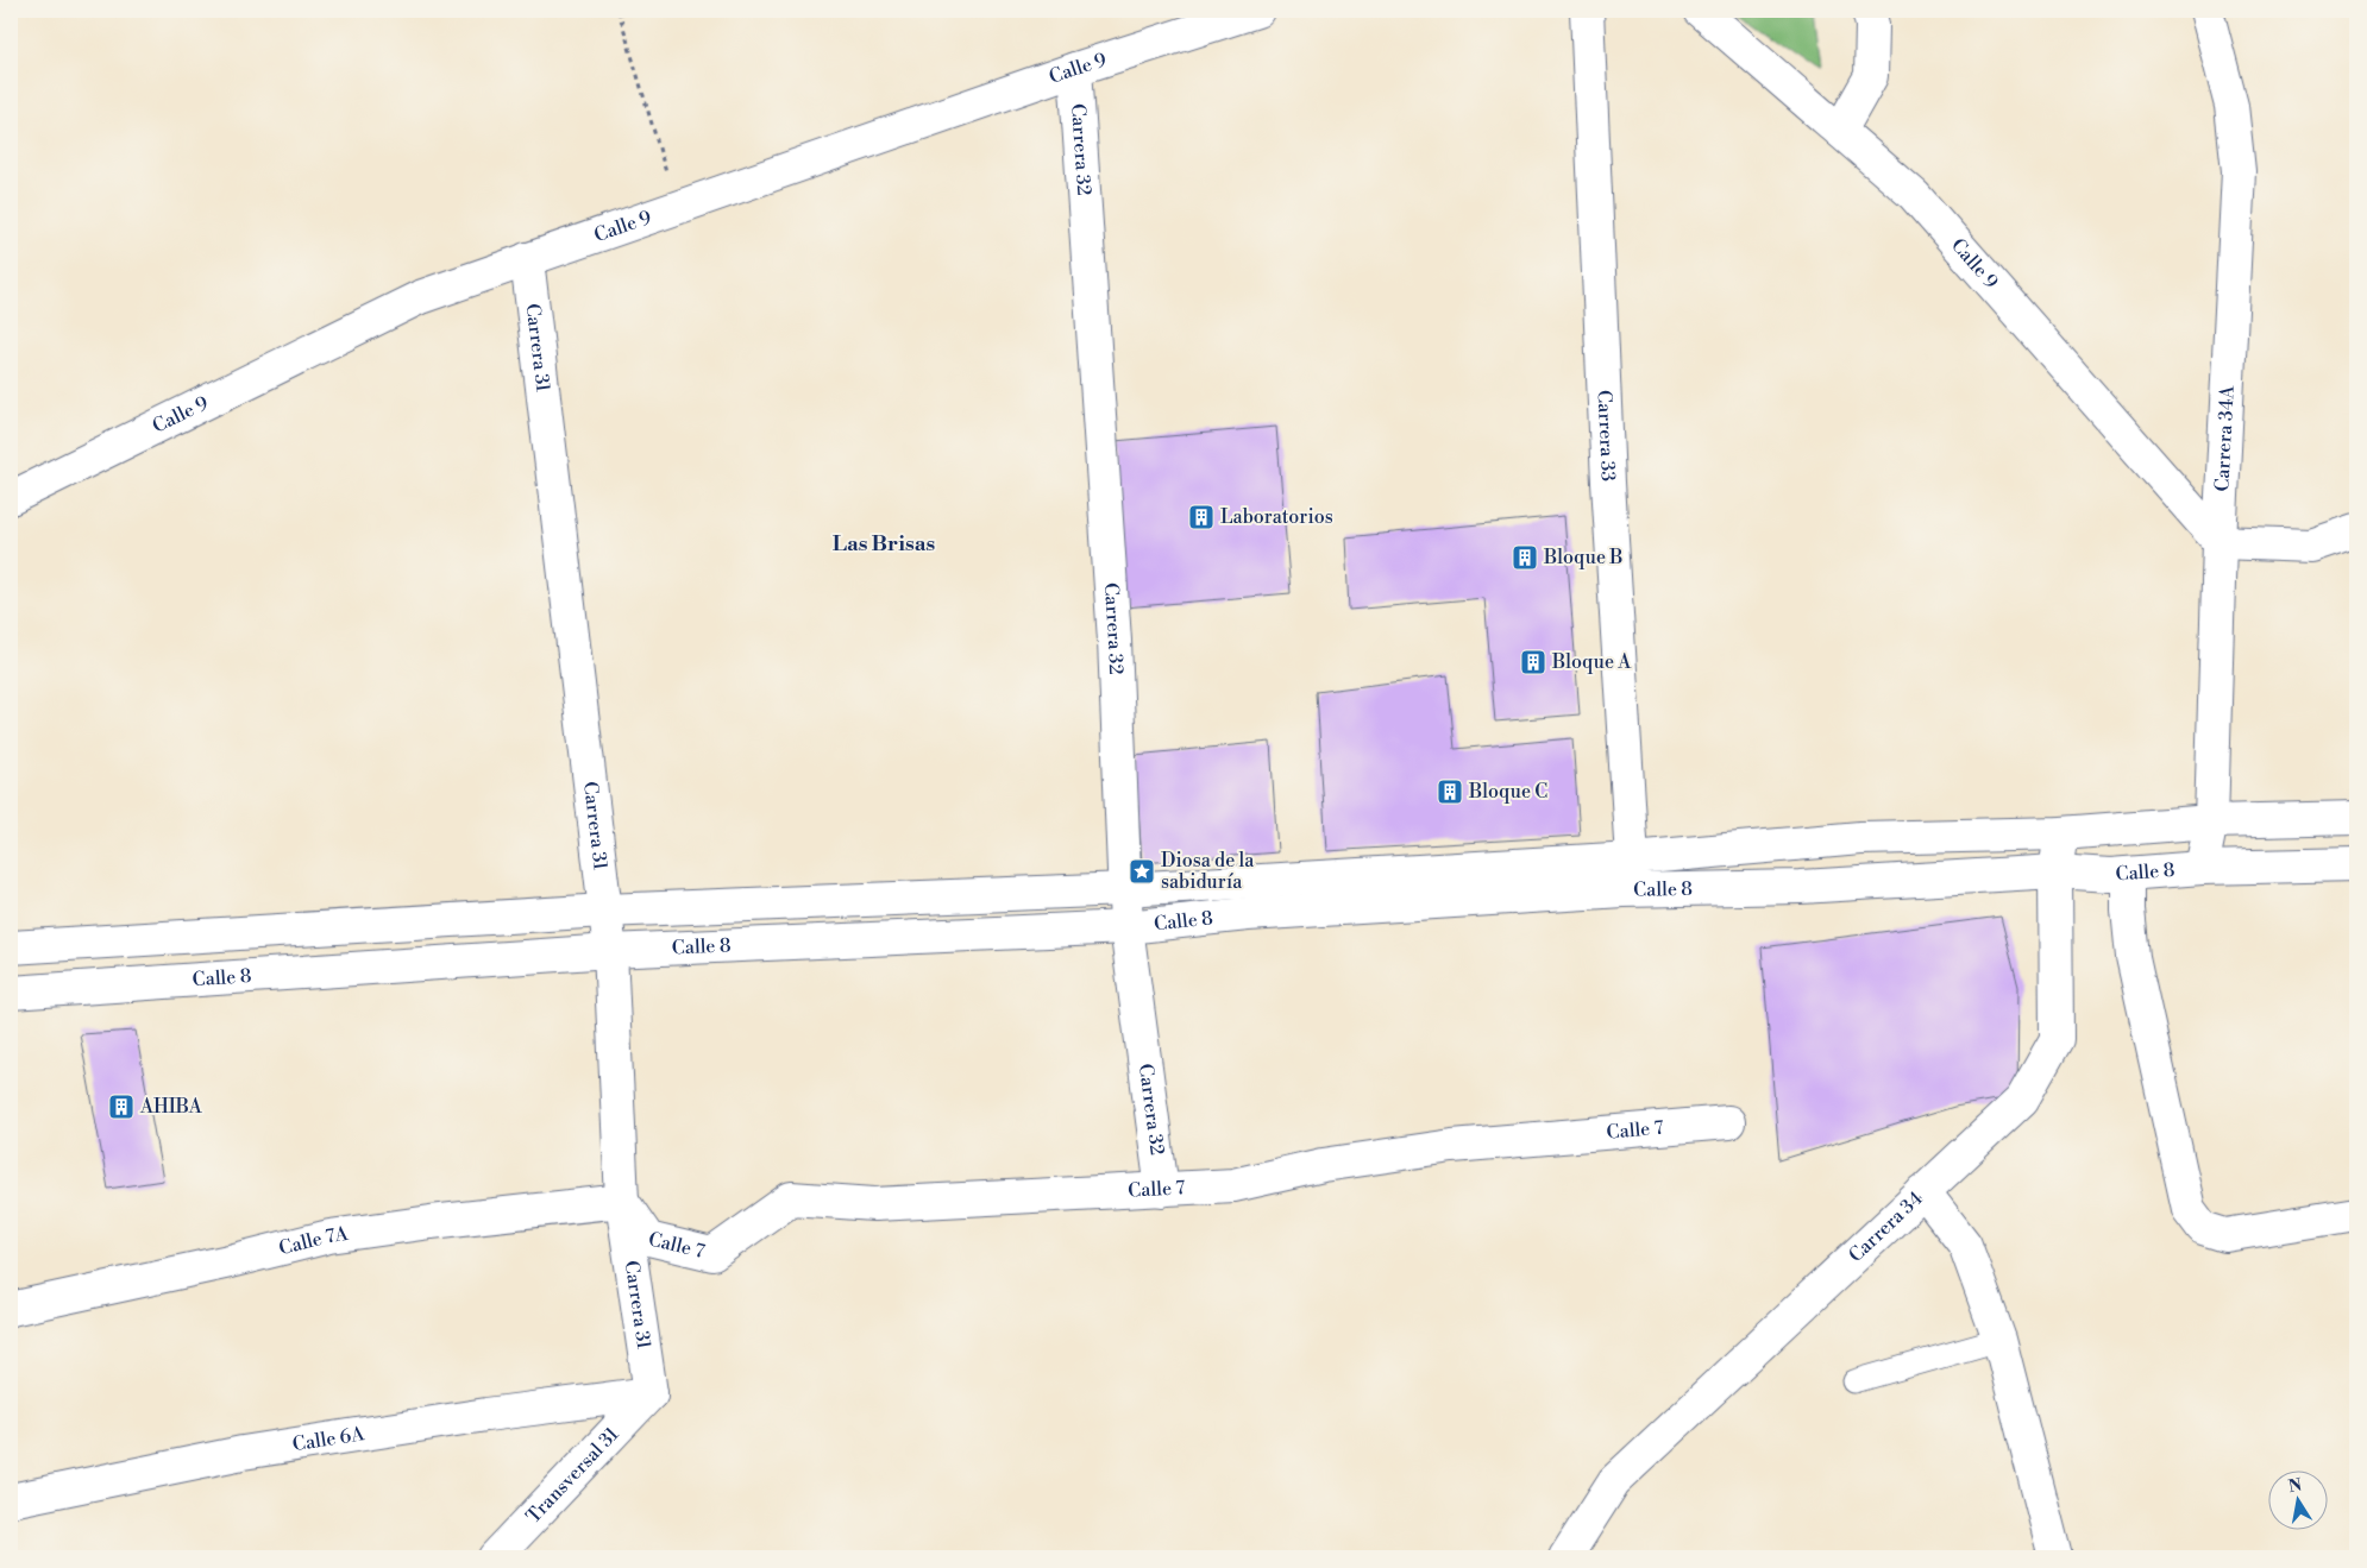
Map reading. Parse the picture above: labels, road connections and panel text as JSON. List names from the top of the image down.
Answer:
{
  "streets": {
    "street": [
      "Calle 9",
      "Carrera 32",
      "Carrera 31",
      "Carrera 33",
      "Carrera 34A",
      "Calle 8",
      "Calle 7",
      "Carrera 34",
      "Calle 7A",
      "Calle 6A",
      "Transversal 31"
    ]
  },
  "crossings": [
    ["Calle 9", "Carrera 32"],
    ["Calle 9", "Carrera 31"],
    ["Calle 9", "Carrera 34A"],
    ["Carrera 32", "Calle 8"],
    ["Carrera 32", "Calle 7"],
    ["Carrera 31", "Calle 8"],
    ["Carrera 31", "Calle 7"],
    ["Carrera 31", "Calle 7A"],
    ["Carrera 31", "Calle 6A"],
    ["Carrera 31", "Transversal 31"],
    ["Carrera 33", "Calle 8"],
    ["Carrera 34A", "Calle 8"],
    ["Calle 8", "Carrera 34"],
    ["Calle 7", "Calle 7A"],
    ["Calle 6A", "Transversal 31"]
  ],
  "districts": ["Las Brisas"],
  "places": {
    "building": [
      "Laboratorios",
      "Bloque B",
      "Bloque A",
      "Bloque C",
      "AHIBA"
    ],
    "place": ["Diosa de la sabiduría"]
  },
  "north": "top"
}
